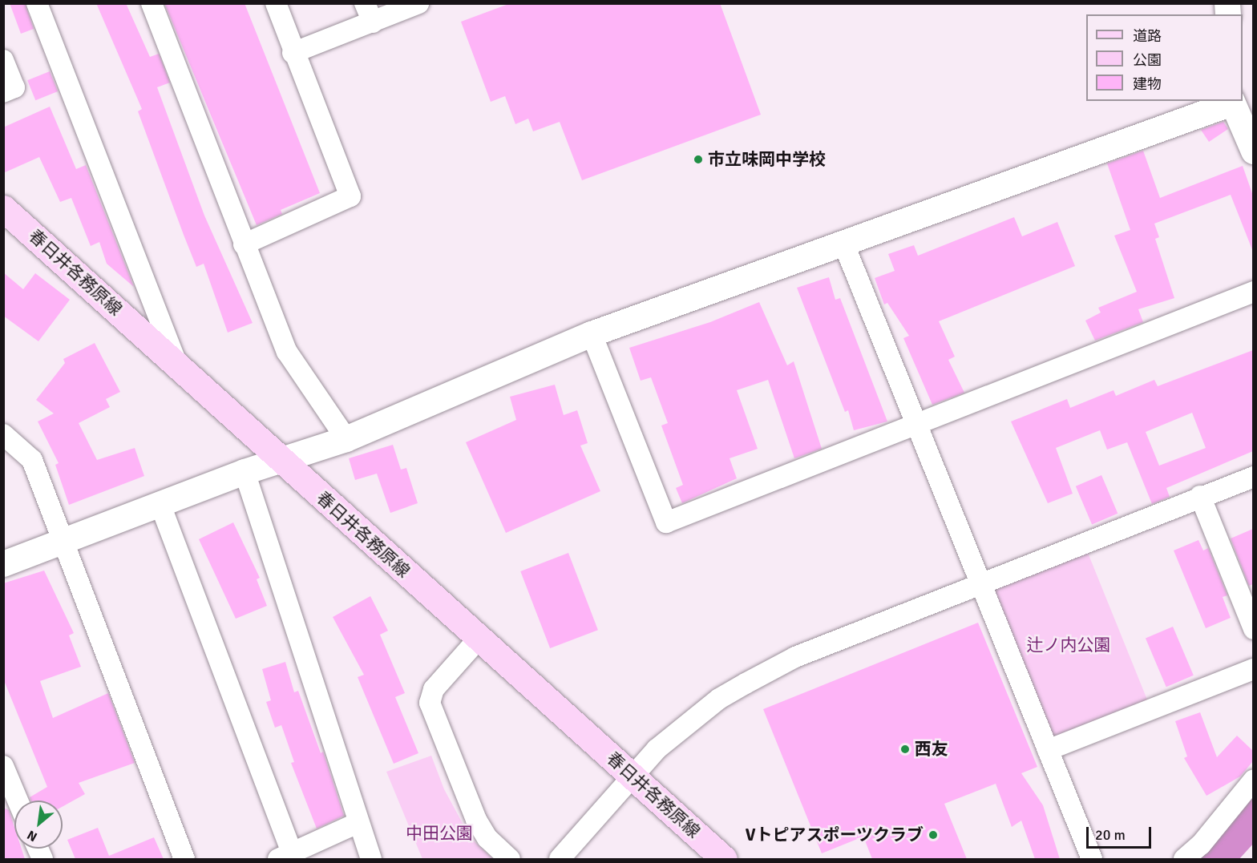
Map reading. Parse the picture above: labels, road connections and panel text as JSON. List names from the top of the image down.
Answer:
{
  "streets": {
    "main road": ["春日井各務原線"]
  },
  "parks": ["辻ノ内公園", "中田公園"],
  "places": ["市立味岡中学校", "西友", "Vトピアスポーツクラブ"],
  "legend": ["道路", "公園", "建物"],
  "scale_bar": "20 m",
  "north": "bottom left"
}
